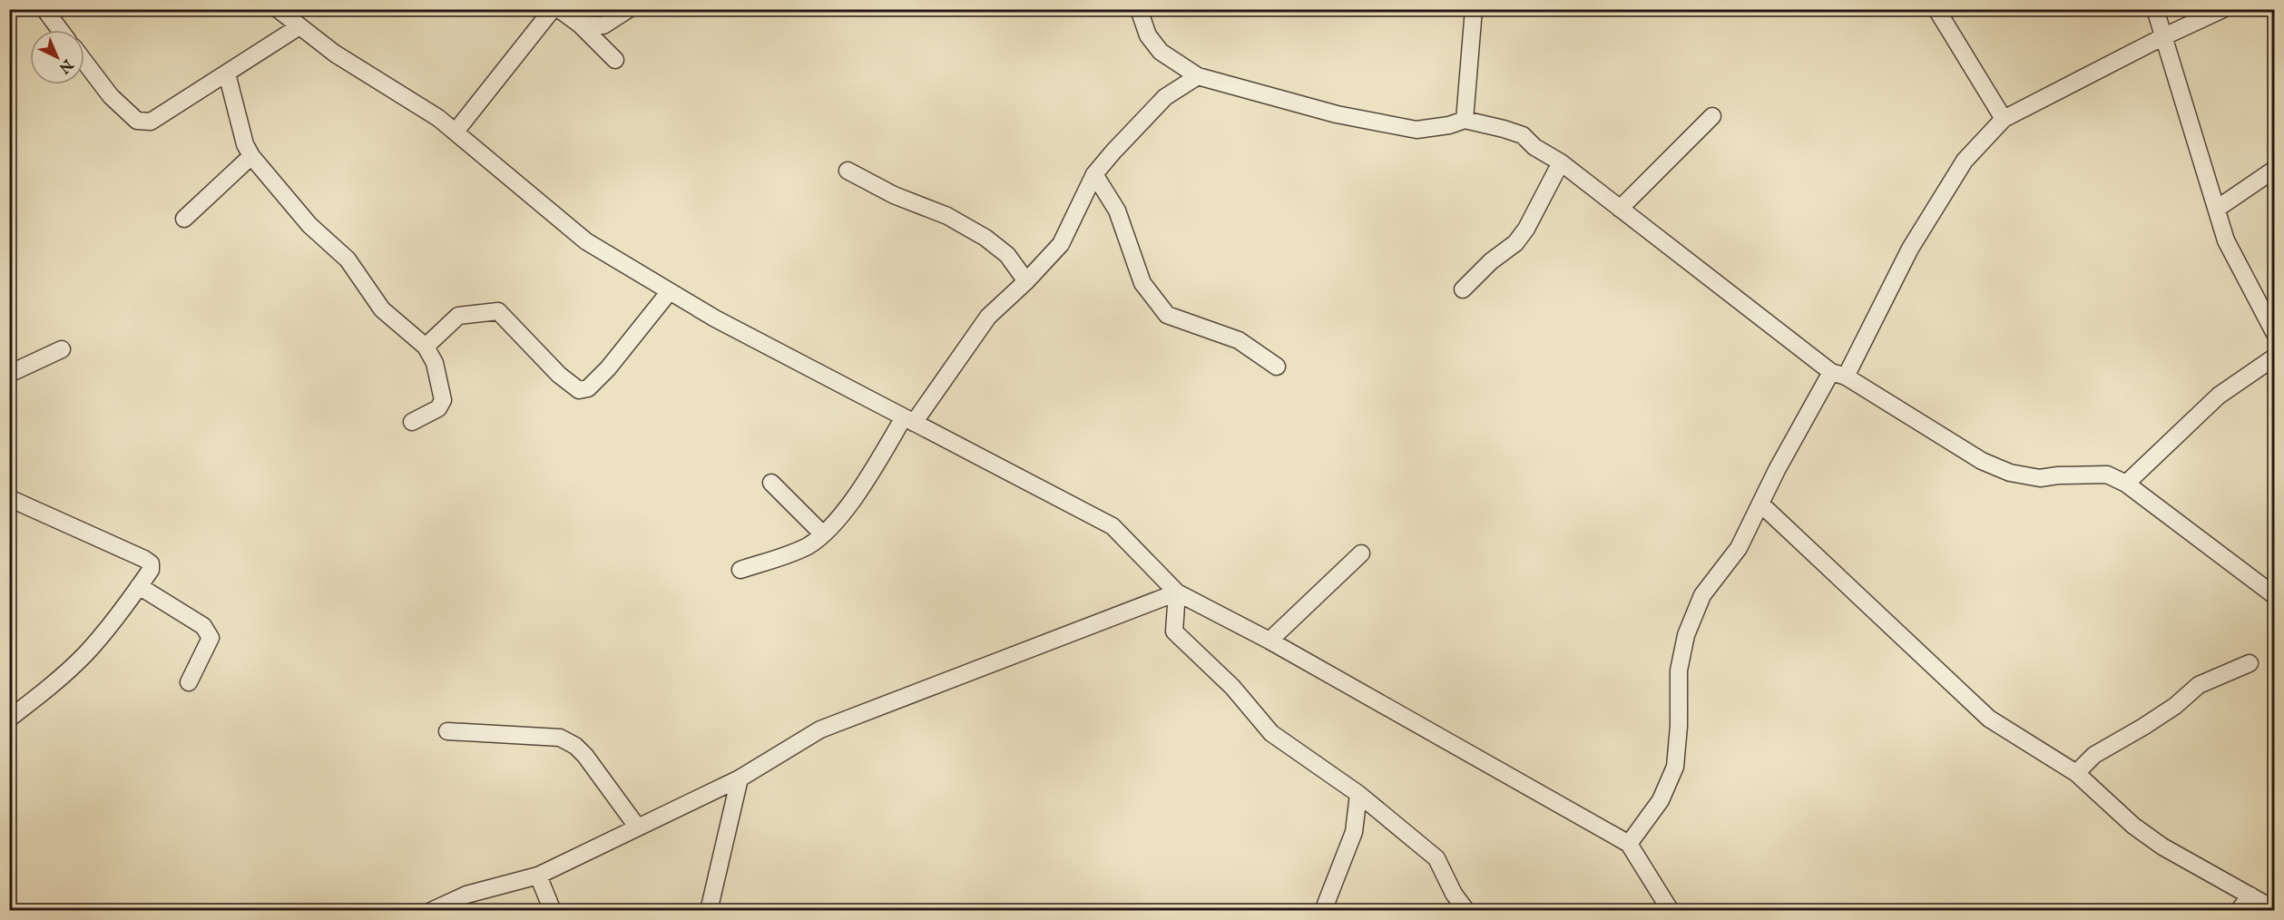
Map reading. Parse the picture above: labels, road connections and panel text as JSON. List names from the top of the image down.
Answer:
{
  "north": "bottom right"
}
